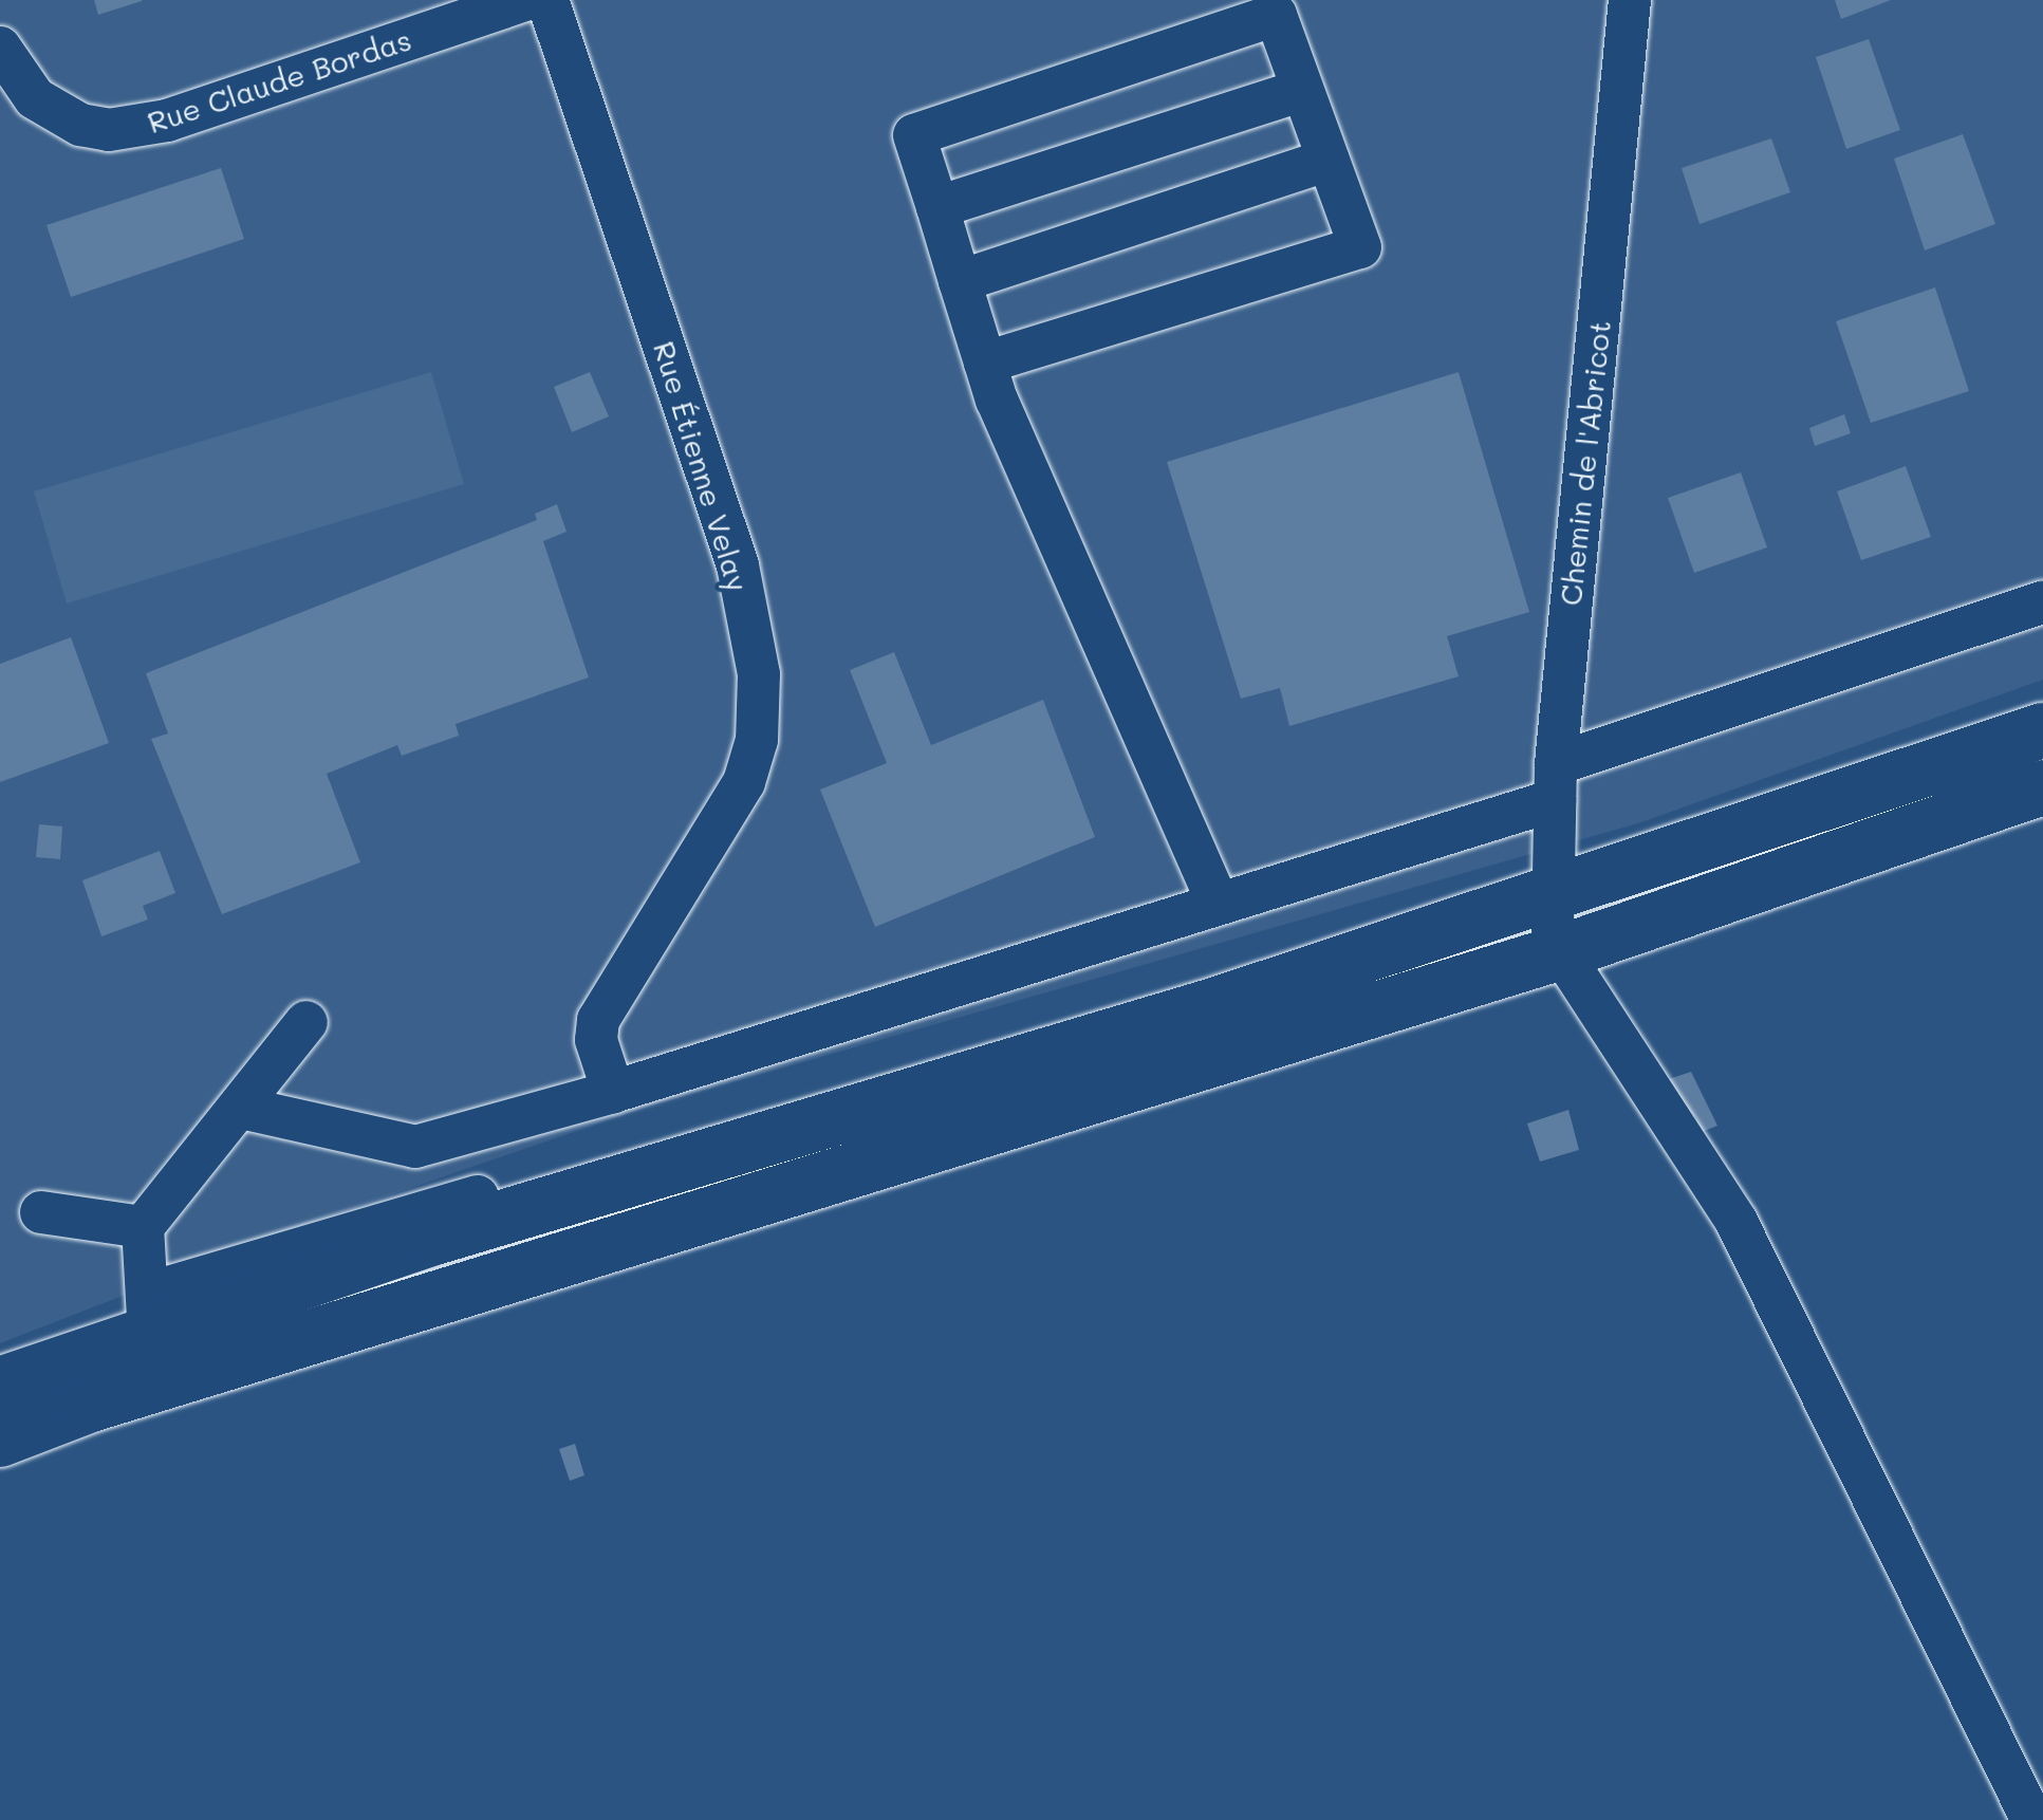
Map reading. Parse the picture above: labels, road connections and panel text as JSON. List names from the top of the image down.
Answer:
{
  "streets": {
    "street": ["Rue Claude Bordas", "Chemin de l'Abricot", "Rue Étienne Velay"]
  }
}
